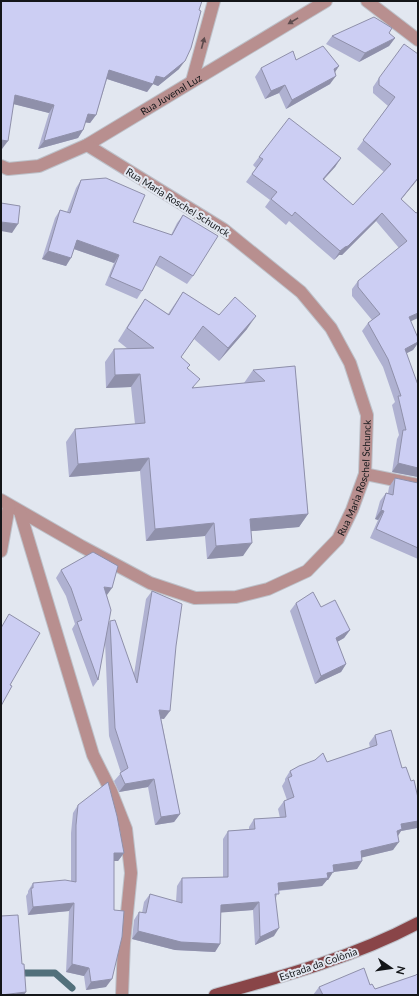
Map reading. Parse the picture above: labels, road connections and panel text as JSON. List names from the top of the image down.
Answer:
{
  "streets": {
    "main road": ["Estrada da Colônia"],
    "street": ["Rua Juvenal Luz", "Rua Maria Roschel Schunck"]
  },
  "crossings": [
    ["Rua Juvenal Luz", "Rua Maria Roschel Schunck"]
  ],
  "one_way": ["Rua Juvenal Luz"],
  "north": "right"
}
